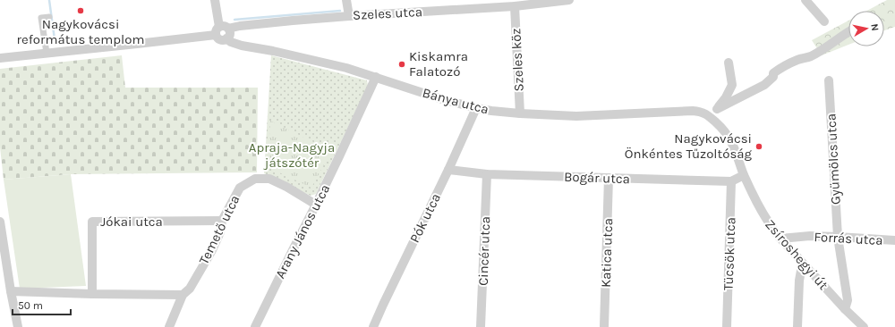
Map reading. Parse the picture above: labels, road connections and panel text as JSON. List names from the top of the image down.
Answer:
{
  "streets": {
    "street": [
      "Szeles utca",
      "Szeles köz",
      "Bánya utca",
      "Gyümölcs utca",
      "Bogár utca",
      "Pók utca",
      "Jókai utca",
      "Temető utca",
      "Arany János utca",
      "Forrás utca",
      "Cincér utca",
      "Katica utca",
      "Tücsök utca",
      "Zsíroshegyi út"
    ]
  },
  "crossings": [
    ["Szeles utca", "Szeles köz"],
    ["Szeles utca", "Bánya utca"],
    ["Szeles köz", "Bánya utca"],
    ["Bánya utca", "Pók utca"],
    ["Bánya utca", "Arany János utca"],
    ["Bánya utca", "Zsíroshegyi út"],
    ["Gyümölcs utca", "Forrás utca"],
    ["Gyümölcs utca", "Zsíroshegyi út"],
    ["Bogár utca", "Pók utca"],
    ["Bogár utca", "Cincér utca"],
    ["Bogár utca", "Katica utca"],
    ["Bogár utca", "Tücsök utca"],
    ["Bogár utca", "Zsíroshegyi út"],
    ["Jókai utca", "Temető utca"],
    ["Temető utca", "Arany János utca"],
    ["Forrás utca", "Zsíroshegyi út"]
  ],
  "parks": ["Apraja-Nagyja játszótér"],
  "places": ["Nagykovácsi református templom", "Kiskamra Falatozó", "Nagykovácsi Önkéntes Tűzoltóság"],
  "scale_bar": "50 m",
  "north": "right"
}
